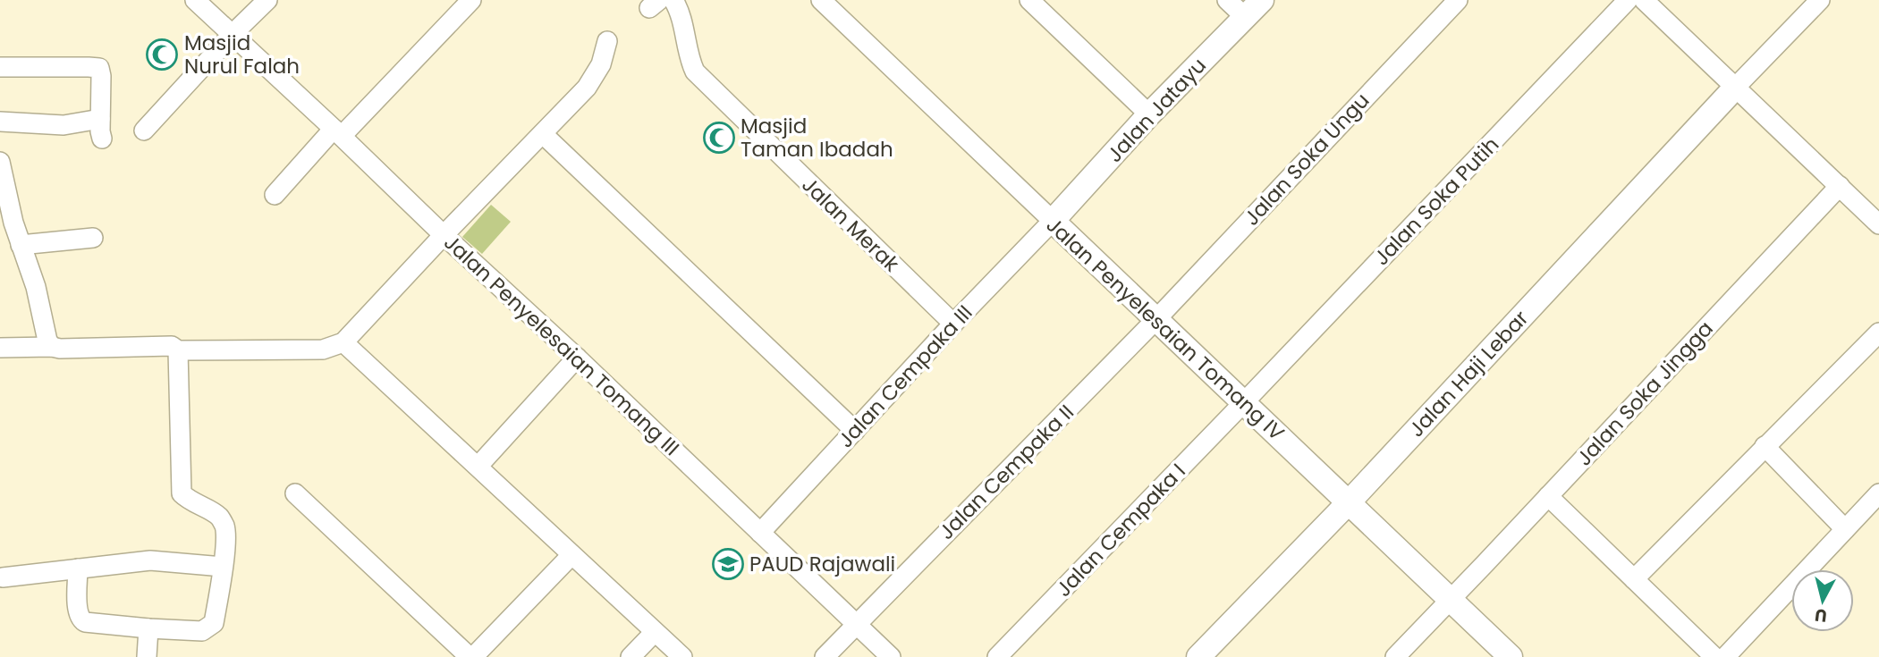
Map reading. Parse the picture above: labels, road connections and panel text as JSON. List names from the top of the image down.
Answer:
{
  "streets": {
    "street": [
      "Jalan Jatayu",
      "Jalan Soka Ungu",
      "Jalan Soka Putih",
      "Jalan Merak",
      "Jalan Penyelesaian Tomang IV",
      "Jalan Penyelesaian Tomang III",
      "Jalan Haji Lebar",
      "Jalan Cempaka III",
      "Jalan Soka Jingga",
      "Jalan Cempaka II",
      "Jalan Cempaka I"
    ]
  },
  "crossings": [
    ["Jalan Jatayu", "Jalan Penyelesaian Tomang IV"],
    ["Jalan Jatayu", "Jalan Cempaka III"],
    ["Jalan Soka Ungu", "Jalan Penyelesaian Tomang IV"],
    ["Jalan Soka Ungu", "Jalan Cempaka II"],
    ["Jalan Soka Putih", "Jalan Penyelesaian Tomang IV"],
    ["Jalan Soka Putih", "Jalan Cempaka I"],
    ["Jalan Merak", "Jalan Cempaka III"],
    ["Jalan Penyelesaian Tomang IV", "Jalan Haji Lebar"],
    ["Jalan Penyelesaian Tomang IV", "Jalan Cempaka III"],
    ["Jalan Penyelesaian Tomang IV", "Jalan Soka Jingga"],
    ["Jalan Penyelesaian Tomang IV", "Jalan Cempaka II"],
    ["Jalan Penyelesaian Tomang IV", "Jalan Cempaka I"],
    ["Jalan Penyelesaian Tomang III", "Jalan Cempaka III"],
    ["Jalan Penyelesaian Tomang III", "Jalan Cempaka II"]
  ],
  "places": {
    "mosque": ["Masjid Nurul Falah", "Masjid Taman Ibadah"],
    "school or university": ["PAUD Rajawali"]
  },
  "north": "bottom"
}
